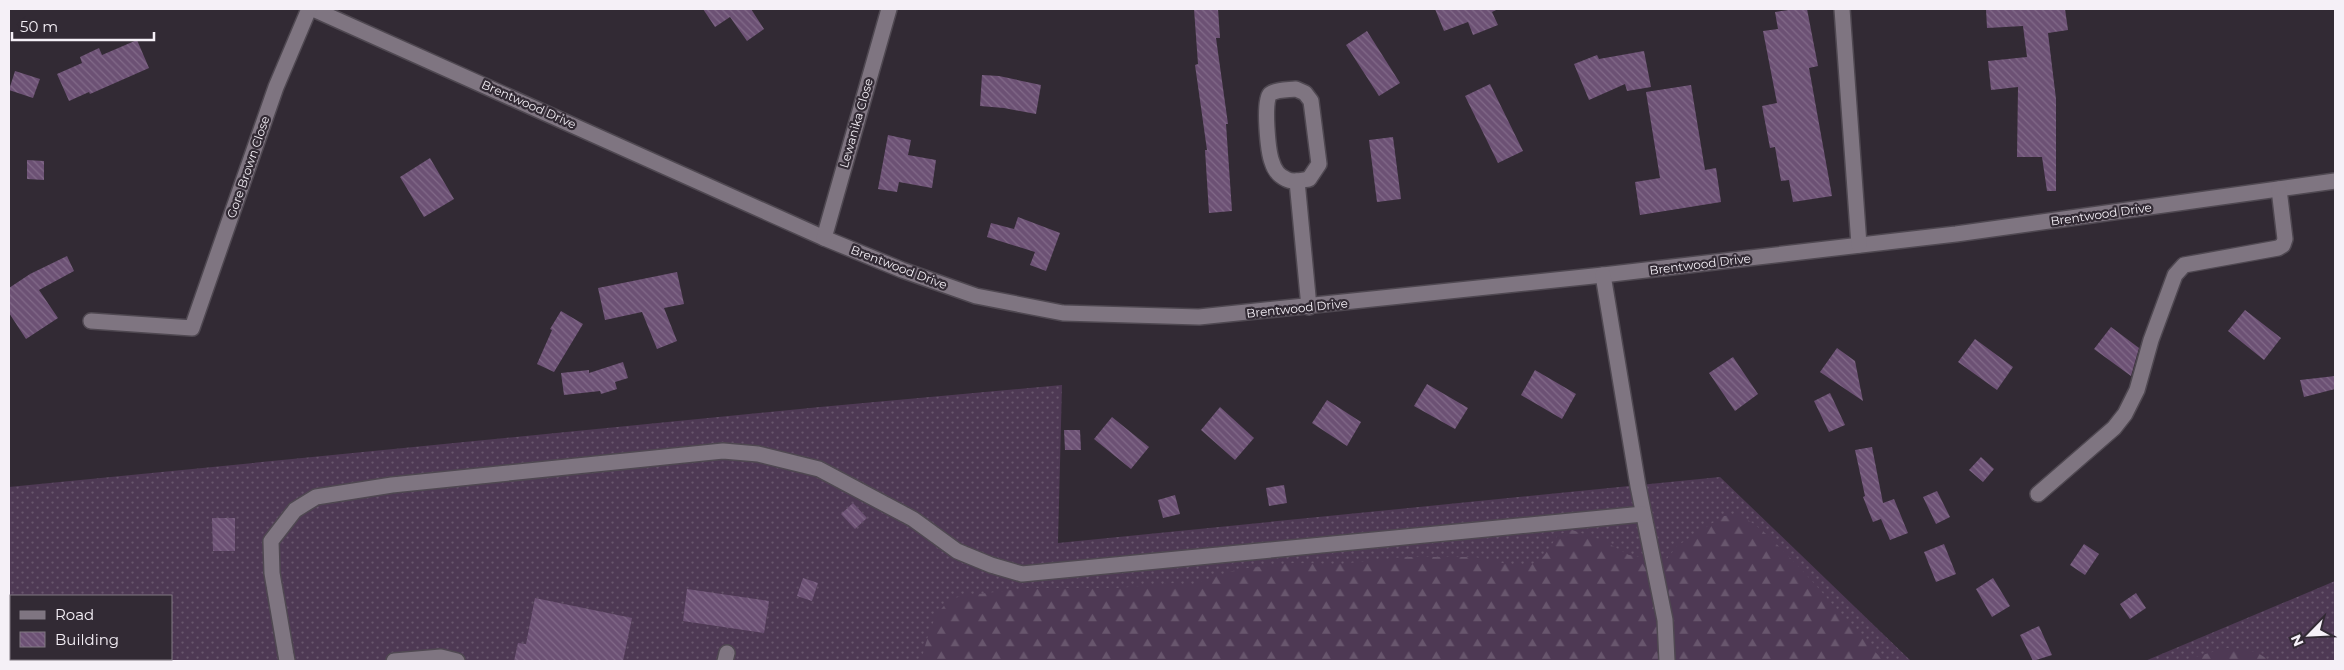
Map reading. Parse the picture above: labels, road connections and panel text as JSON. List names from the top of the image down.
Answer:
{
  "streets": {
    "street": ["Brentwood Drive", "Lewanika Close", "Gore Brown Close"]
  },
  "crossings": [
    ["Brentwood Drive", "Lewanika Close"],
    ["Brentwood Drive", "Gore Brown Close"]
  ],
  "legend": ["Road", "Building"],
  "scale_bar": "50 m",
  "north": "bottom left"
}
